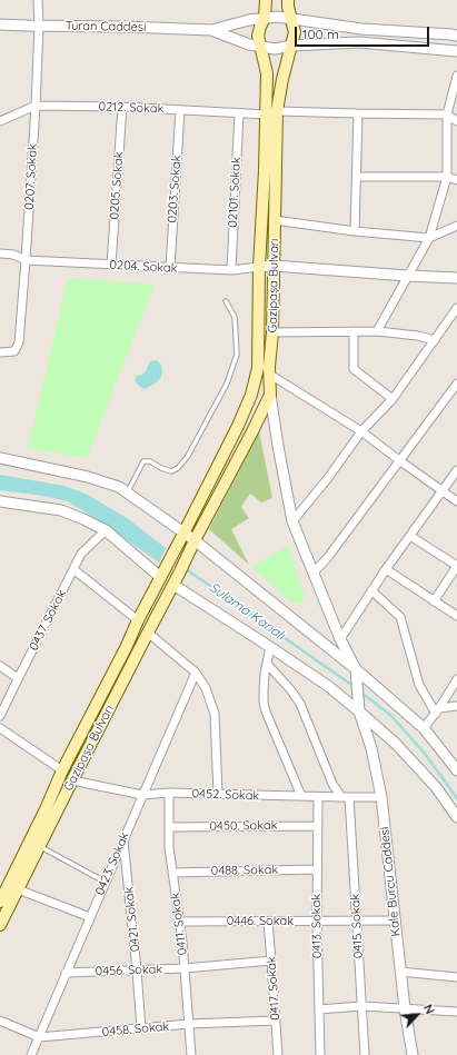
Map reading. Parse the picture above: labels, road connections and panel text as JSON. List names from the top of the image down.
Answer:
{
  "streets": {
    "main road": ["Gazipaşa Bulvarı"],
    "street": [
      "Turan Caddesi",
      "0212. Sokak",
      "0207. Sokak",
      "0205. Sokak",
      "0203. Sokak",
      "02101. Sokak",
      "0204. Sokak",
      "0437. Sokak",
      "0452. Sokak",
      "0450. Sokak",
      "0423. Sokak",
      "0488. Sokak",
      "Kale Burcu Caddesi",
      "0421. Sokak",
      "0446. Sokak",
      "0411. Sokak",
      "0413. Sokak",
      "0415. Sokak",
      "0456. Sokak",
      "0417. Sokak",
      "0458. Sokak"
    ]
  },
  "crossings": [
    ["Turan Caddesi", "0207. Sokak"],
    ["0212. Sokak", "0207. Sokak"],
    ["0212. Sokak", "0205. Sokak"],
    ["0212. Sokak", "0203. Sokak"],
    ["0212. Sokak", "02101. Sokak"],
    ["0212. Sokak", "Gazipaşa Bulvarı"],
    ["0207. Sokak", "0204. Sokak"],
    ["0205. Sokak", "0204. Sokak"],
    ["0203. Sokak", "0204. Sokak"],
    ["02101. Sokak", "0204. Sokak"],
    ["0204. Sokak", "Gazipaşa Bulvarı"],
    ["Gazipaşa Bulvarı", "0452. Sokak"],
    ["0452. Sokak", "0423. Sokak"],
    ["0452. Sokak", "Kale Burcu Caddesi"],
    ["0452. Sokak", "0411. Sokak"],
    ["0452. Sokak", "0413. Sokak"],
    ["0452. Sokak", "0415. Sokak"],
    ["0450. Sokak", "0411. Sokak"],
    ["0450. Sokak", "0413. Sokak"],
    ["0423. Sokak", "0421. Sokak"],
    ["0423. Sokak", "0456. Sokak"],
    ["0423. Sokak", "0458. Sokak"],
    ["0488. Sokak", "0411. Sokak"],
    ["0488. Sokak", "0413. Sokak"],
    ["Kale Burcu Caddesi", "0446. Sokak"],
    ["0421. Sokak", "0456. Sokak"],
    ["0421. Sokak", "0458. Sokak"],
    ["0446. Sokak", "0411. Sokak"],
    ["0446. Sokak", "0413. Sokak"],
    ["0446. Sokak", "0415. Sokak"],
    ["0446. Sokak", "0417. Sokak"],
    ["0411. Sokak", "0456. Sokak"],
    ["0411. Sokak", "0458. Sokak"],
    ["0456. Sokak", "0417. Sokak"],
    ["0417. Sokak", "0458. Sokak"]
  ],
  "water": ["Sulama Kanalı"],
  "scale_bar": "100 m",
  "north": "top right"
}
